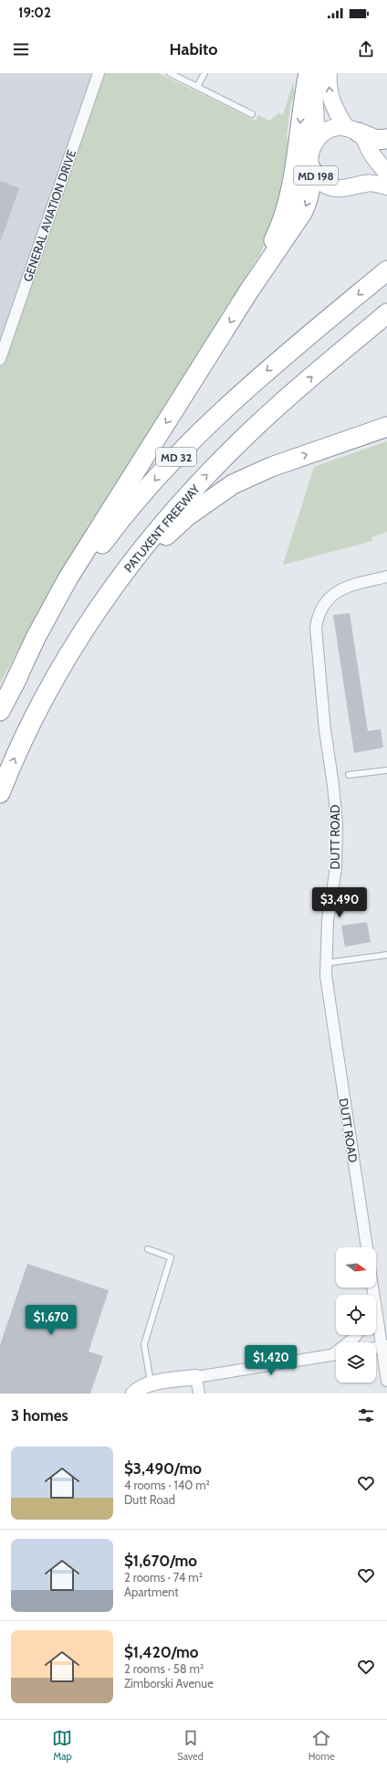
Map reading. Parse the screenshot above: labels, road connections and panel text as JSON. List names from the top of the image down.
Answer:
{
  "streets": {
    "highway": ["MD 32", "PATUXENT FREEWAY"],
    "main road": ["MD 198"],
    "street": ["GENERAL AVIATION DRIVE", "DUTT ROAD"]
  },
  "north": "right",
  "page": {
    "status": "19:02",
    "header": "Habito",
    "price": ["$3,490", "$1,670", "$1,420"],
    "heading": "3 homes",
    "list": [
      {
        "name": "$3,490/mo",
        "note": "4 rooms · 140 m² · Dutt Road"
      },
      {
        "name": "$1,670/mo",
        "note": "2 rooms · 74 m² · Apartment"
      },
      {
        "name": "$1,420/mo",
        "note": "2 rooms · 58 m² · Zimborski Avenue"
      }
    ],
    "tabs": ["Map", "Saved", "Home"]
  }
}
